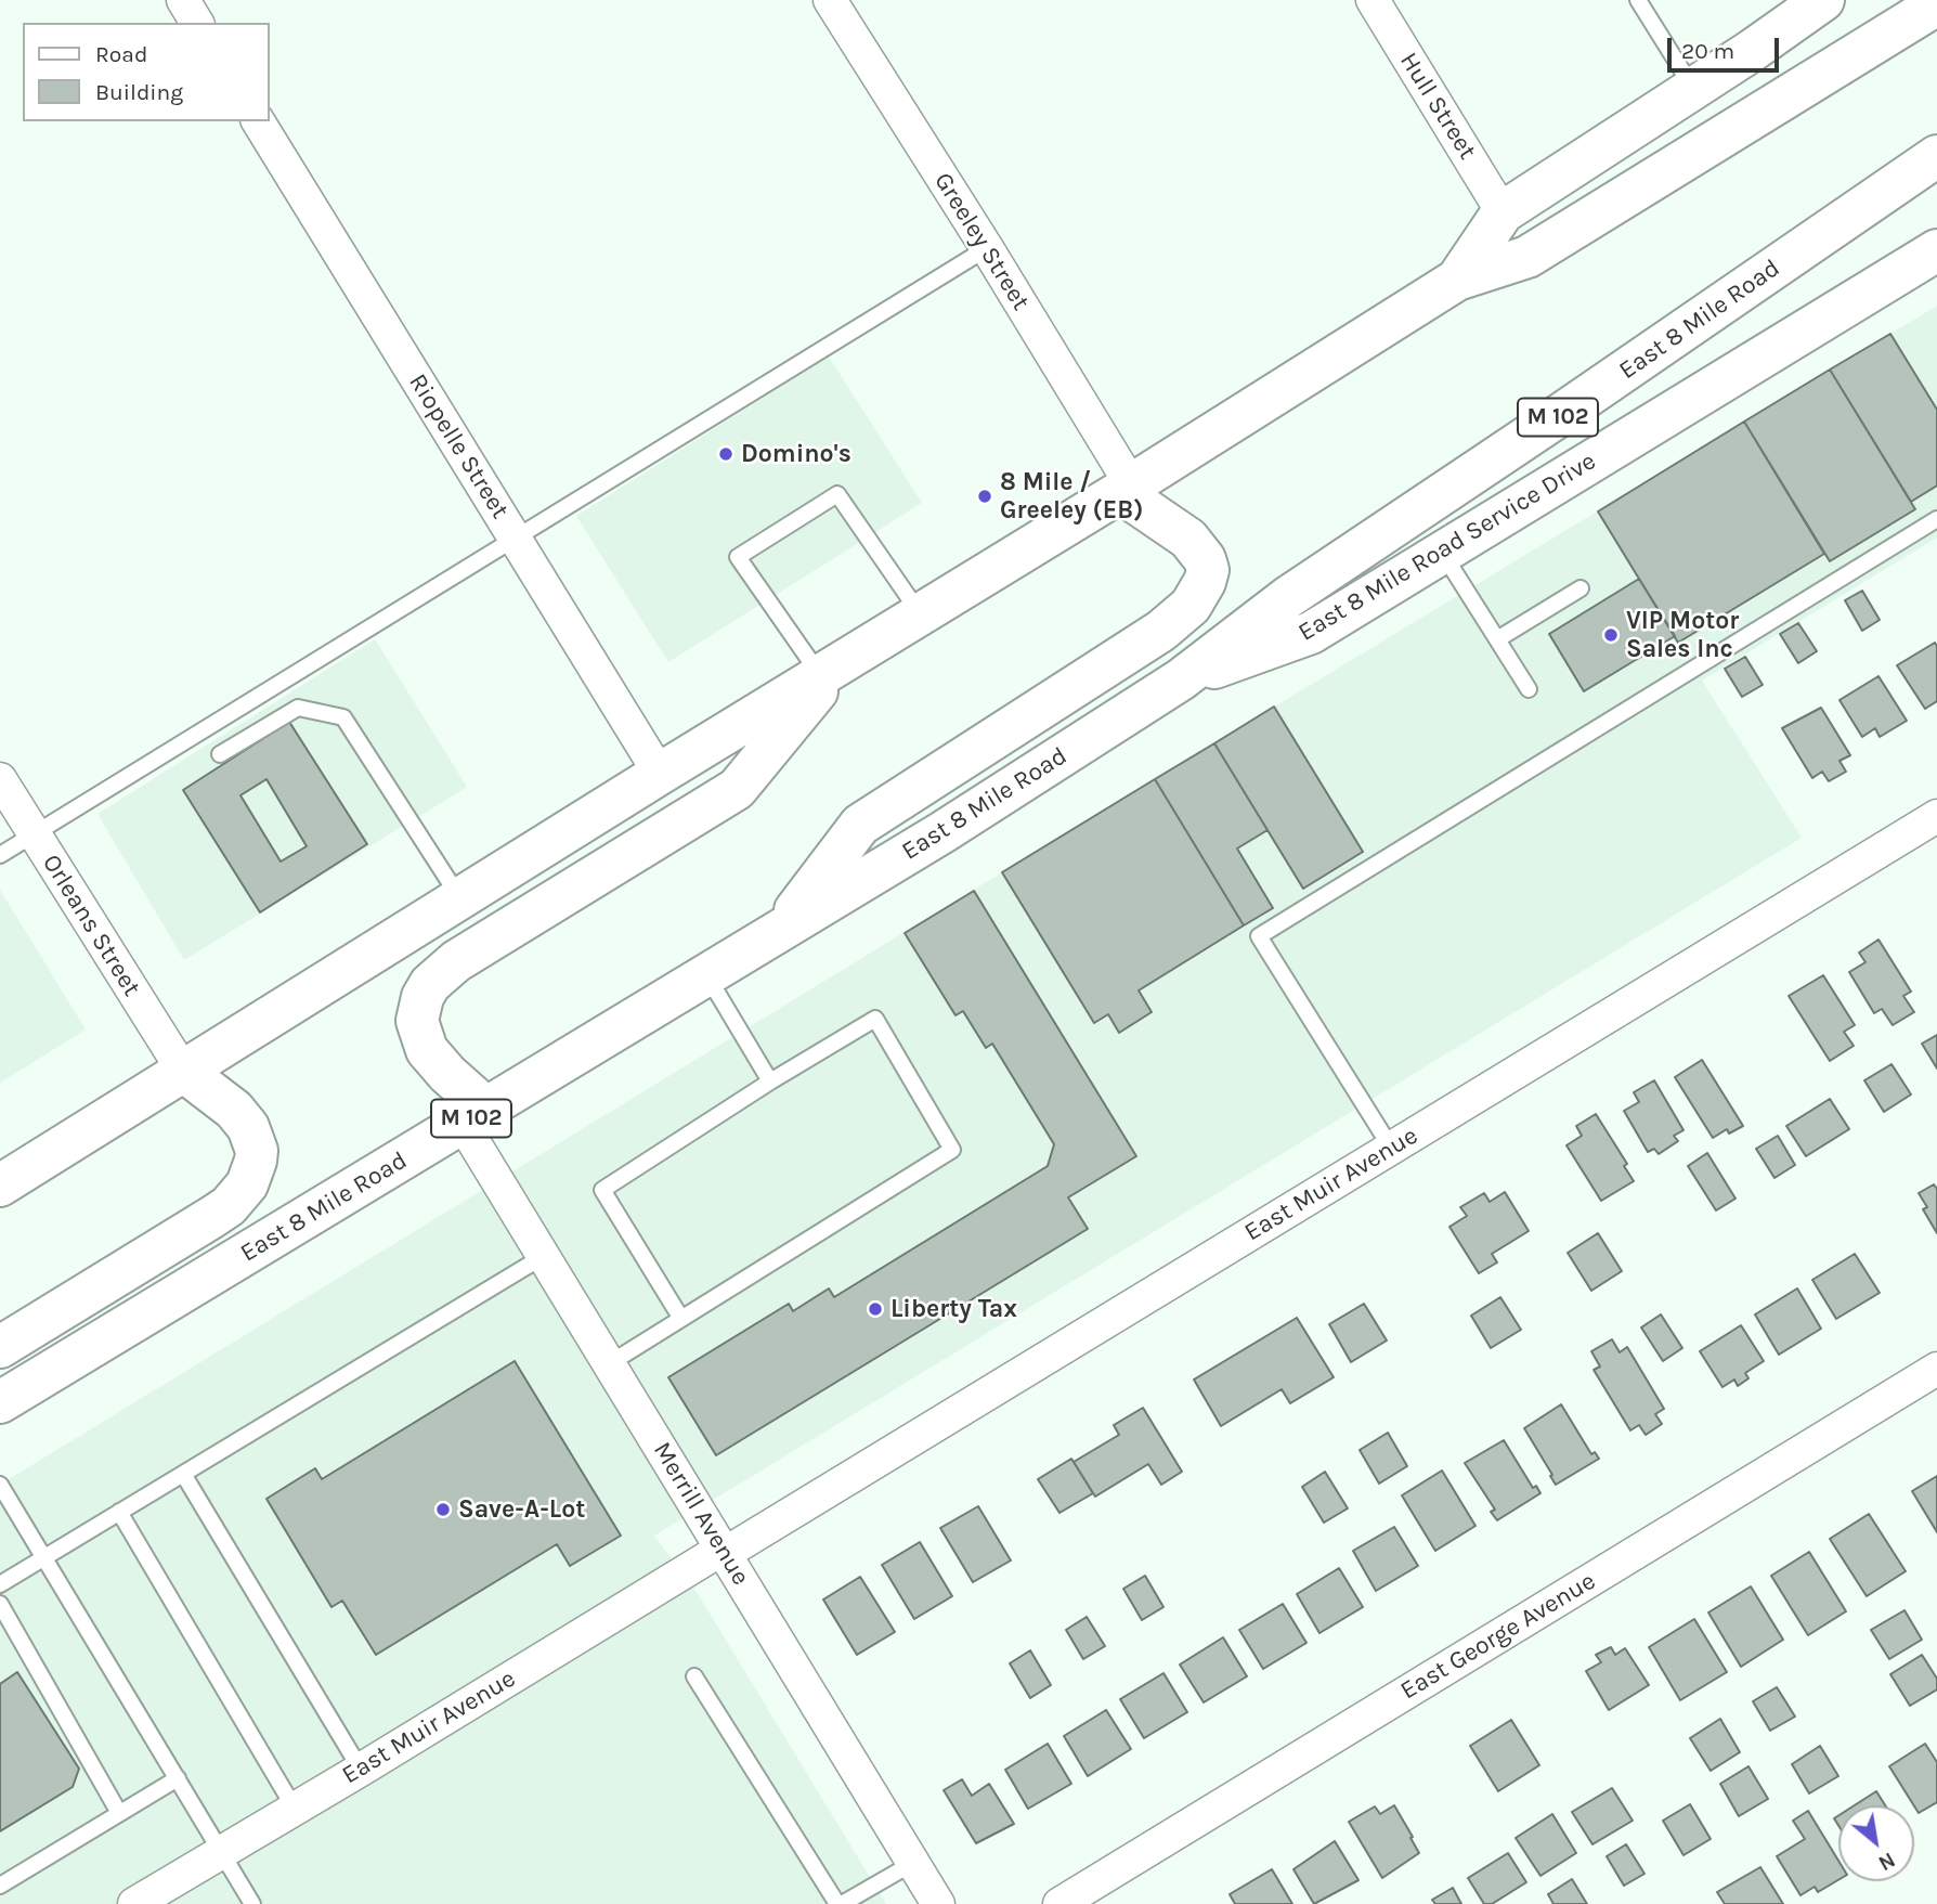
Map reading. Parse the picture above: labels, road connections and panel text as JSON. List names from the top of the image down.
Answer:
{
  "streets": {
    "highway": ["East 8 Mile Road", "M 102", "East 8 Mile Road Service Drive"],
    "street": [
      "Hull Street",
      "Greeley Street",
      "Riopelle Street",
      "Orleans Street",
      "East Muir Avenue",
      "Merrill Avenue",
      "East George Avenue"
    ]
  },
  "crossings": [
    ["East 8 Mile Road", "East 8 Mile Road Service Drive"],
    ["East 8 Mile Road", "Merrill Avenue"],
    ["East Muir Avenue", "Merrill Avenue"]
  ],
  "places": [
    "Domino's",
    "8 Mile / Greeley (EB)",
    "VIP Motor Sales Inc",
    "Liberty Tax",
    "Save-A-Lot"
  ],
  "legend": ["Road", "Building"],
  "scale_bar": "20 m",
  "north": "bottom right"
}
